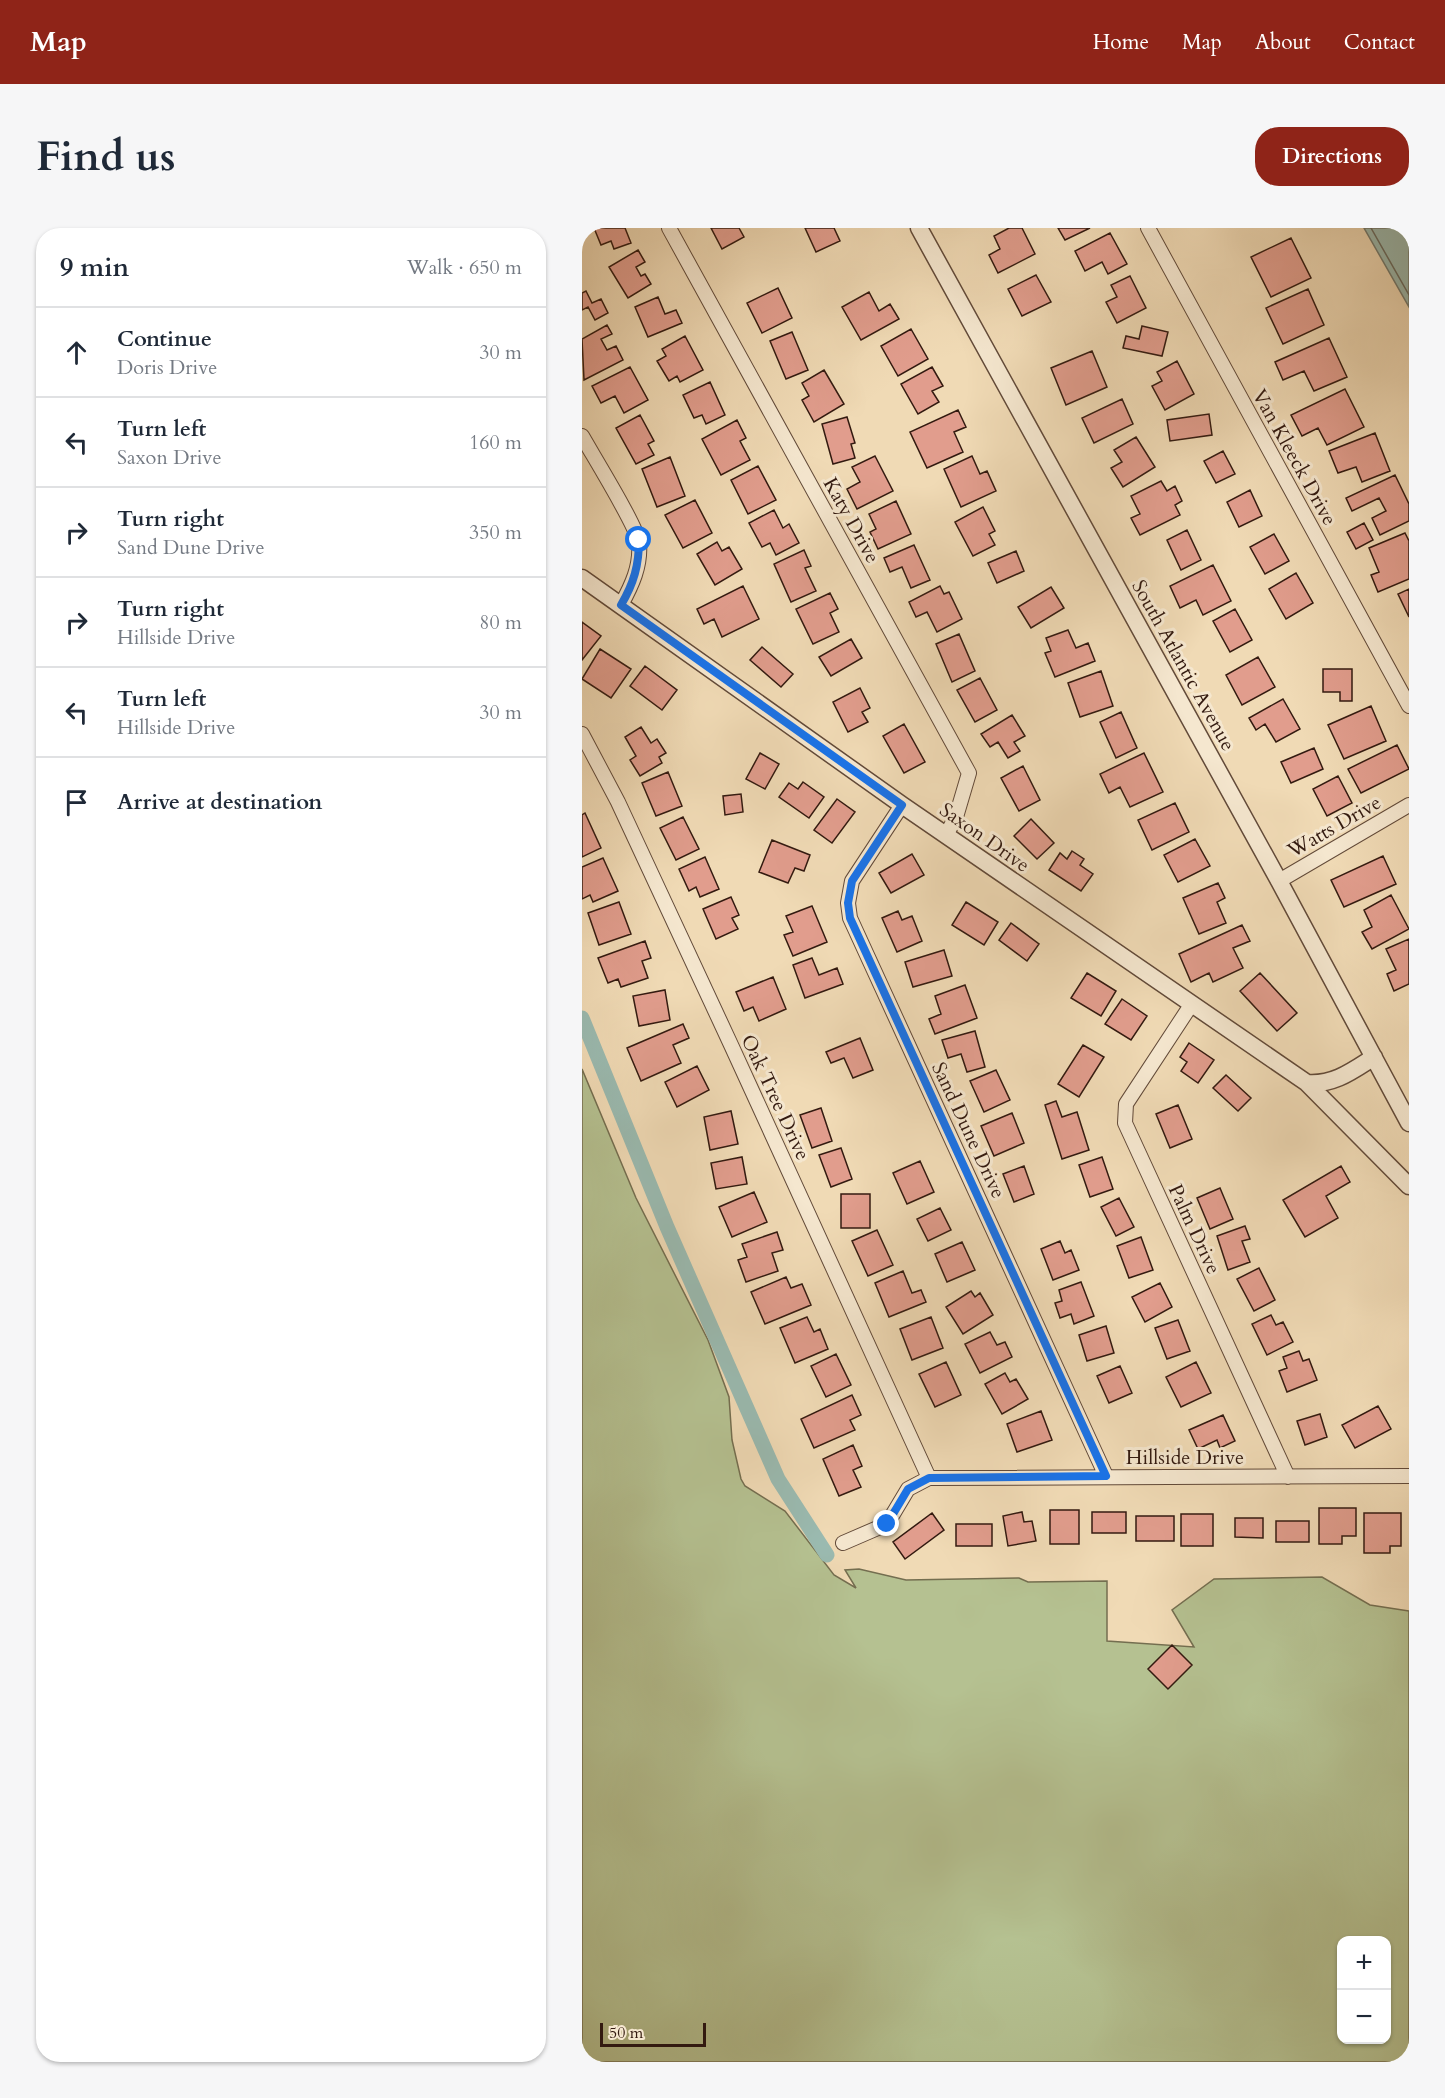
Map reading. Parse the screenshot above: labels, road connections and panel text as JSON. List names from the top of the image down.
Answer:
{
  "streets": {
    "street": [
      "Van Kleeck Drive",
      "Katy Drive",
      "South Atlantic Avenue",
      "Watts Drive",
      "Saxon Drive",
      "Oak Tree Drive",
      "Sand Dune Drive",
      "Palm Drive",
      "Hillside Drive"
    ]
  },
  "crossings": [
    ["Katy Drive", "Saxon Drive"],
    ["South Atlantic Avenue", "Watts Drive"],
    ["Saxon Drive", "Sand Dune Drive"],
    ["Saxon Drive", "Palm Drive"],
    ["Oak Tree Drive", "Hillside Drive"],
    ["Sand Dune Drive", "Hillside Drive"],
    ["Palm Drive", "Hillside Drive"]
  ],
  "scale_bar": "50 m",
  "page": {
    "header": "Map",
    "nav": [
      "Home",
      "Map",
      "About",
      "Contact"
    ],
    "buttons": "Directions",
    "title": "Find us",
    "heading": ["9 min", "Walk · 650 m"],
    "list": [
      ["Continue", "Doris Drive", "30 m"],
      ["Turn left", "Saxon Drive", "160 m"],
      ["Turn right", "Sand Dune Drive", "350 m"],
      ["Turn right", "Hillside Drive", "80 m"],
      ["Turn left", "Hillside Drive", "30 m"],
      "Arrive at destination"
    ],
    "map_buttons": ["+", "−"],
    "scale": "50 m"
  }
}
